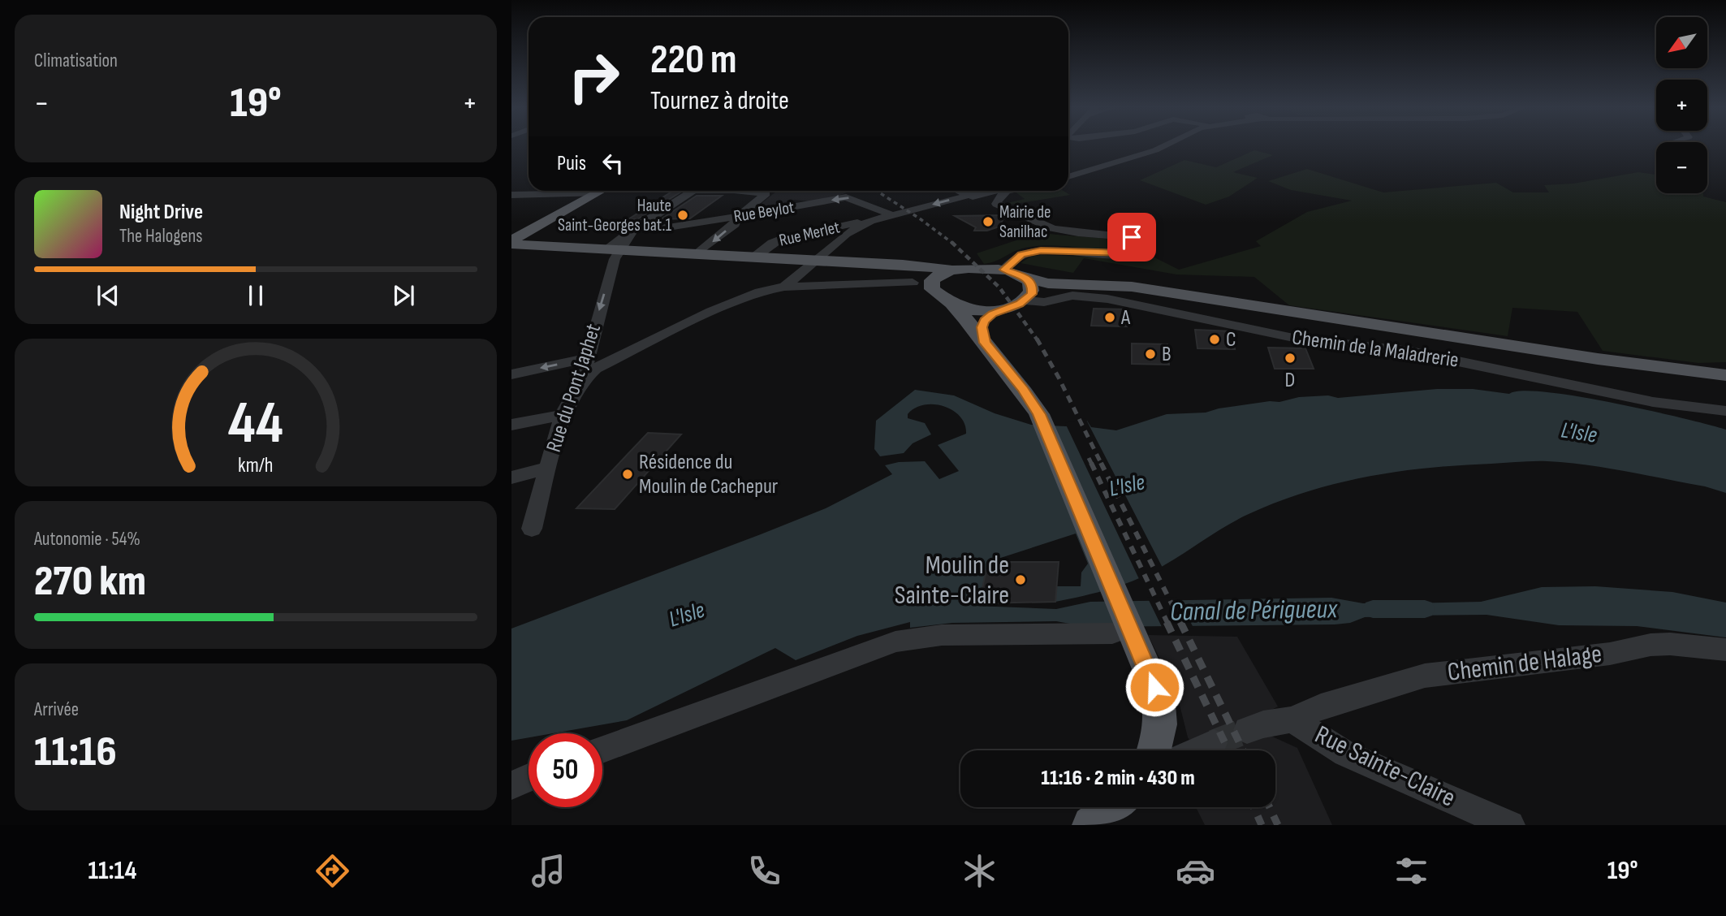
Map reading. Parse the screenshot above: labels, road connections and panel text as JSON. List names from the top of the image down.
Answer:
{
  "streets": {
    "street": [
      "Rue Beylot",
      "Rue Merlet",
      "Chemin de la Maladrerie",
      "Rue du Pont Japhet",
      "Chemin de Halage",
      "Rue Sainte-Claire"
    ]
  },
  "crossings": [
    ["Chemin de Halage", "Rue Sainte-Claire"]
  ],
  "one_way": ["Rue du Pont Japhet"],
  "water": ["L'Isle", "Canal de Périgueux"],
  "places": [
    "Haute Saint-Georges bat.1",
    "Mairie de Sanilhac",
    "A",
    "C",
    "B",
    "D",
    "Résidence du Moulin de Cachepur",
    "Moulin de Sainte-Claire"
  ],
  "north": "bottom left",
  "page": {
    "tile": [
      "Climatisation",
      ["Autonomie · 54%", "270 km"],
      ["Arrivée", "11:16"]
    ],
    "map_buttons": ["+", "−"],
    "turn": ["220 m", "Tournez à droite"],
    "heat": ["−", "19°", "+"],
    "then": "Puis",
    "song": ["Night Drive", "The Halogens"],
    "limit": "50",
    "trip": "11:16 · 2 min · 430 m",
    "tabs": ["11:14", "19°"],
    "gauge": ["44", "km/h"]
  }
}
